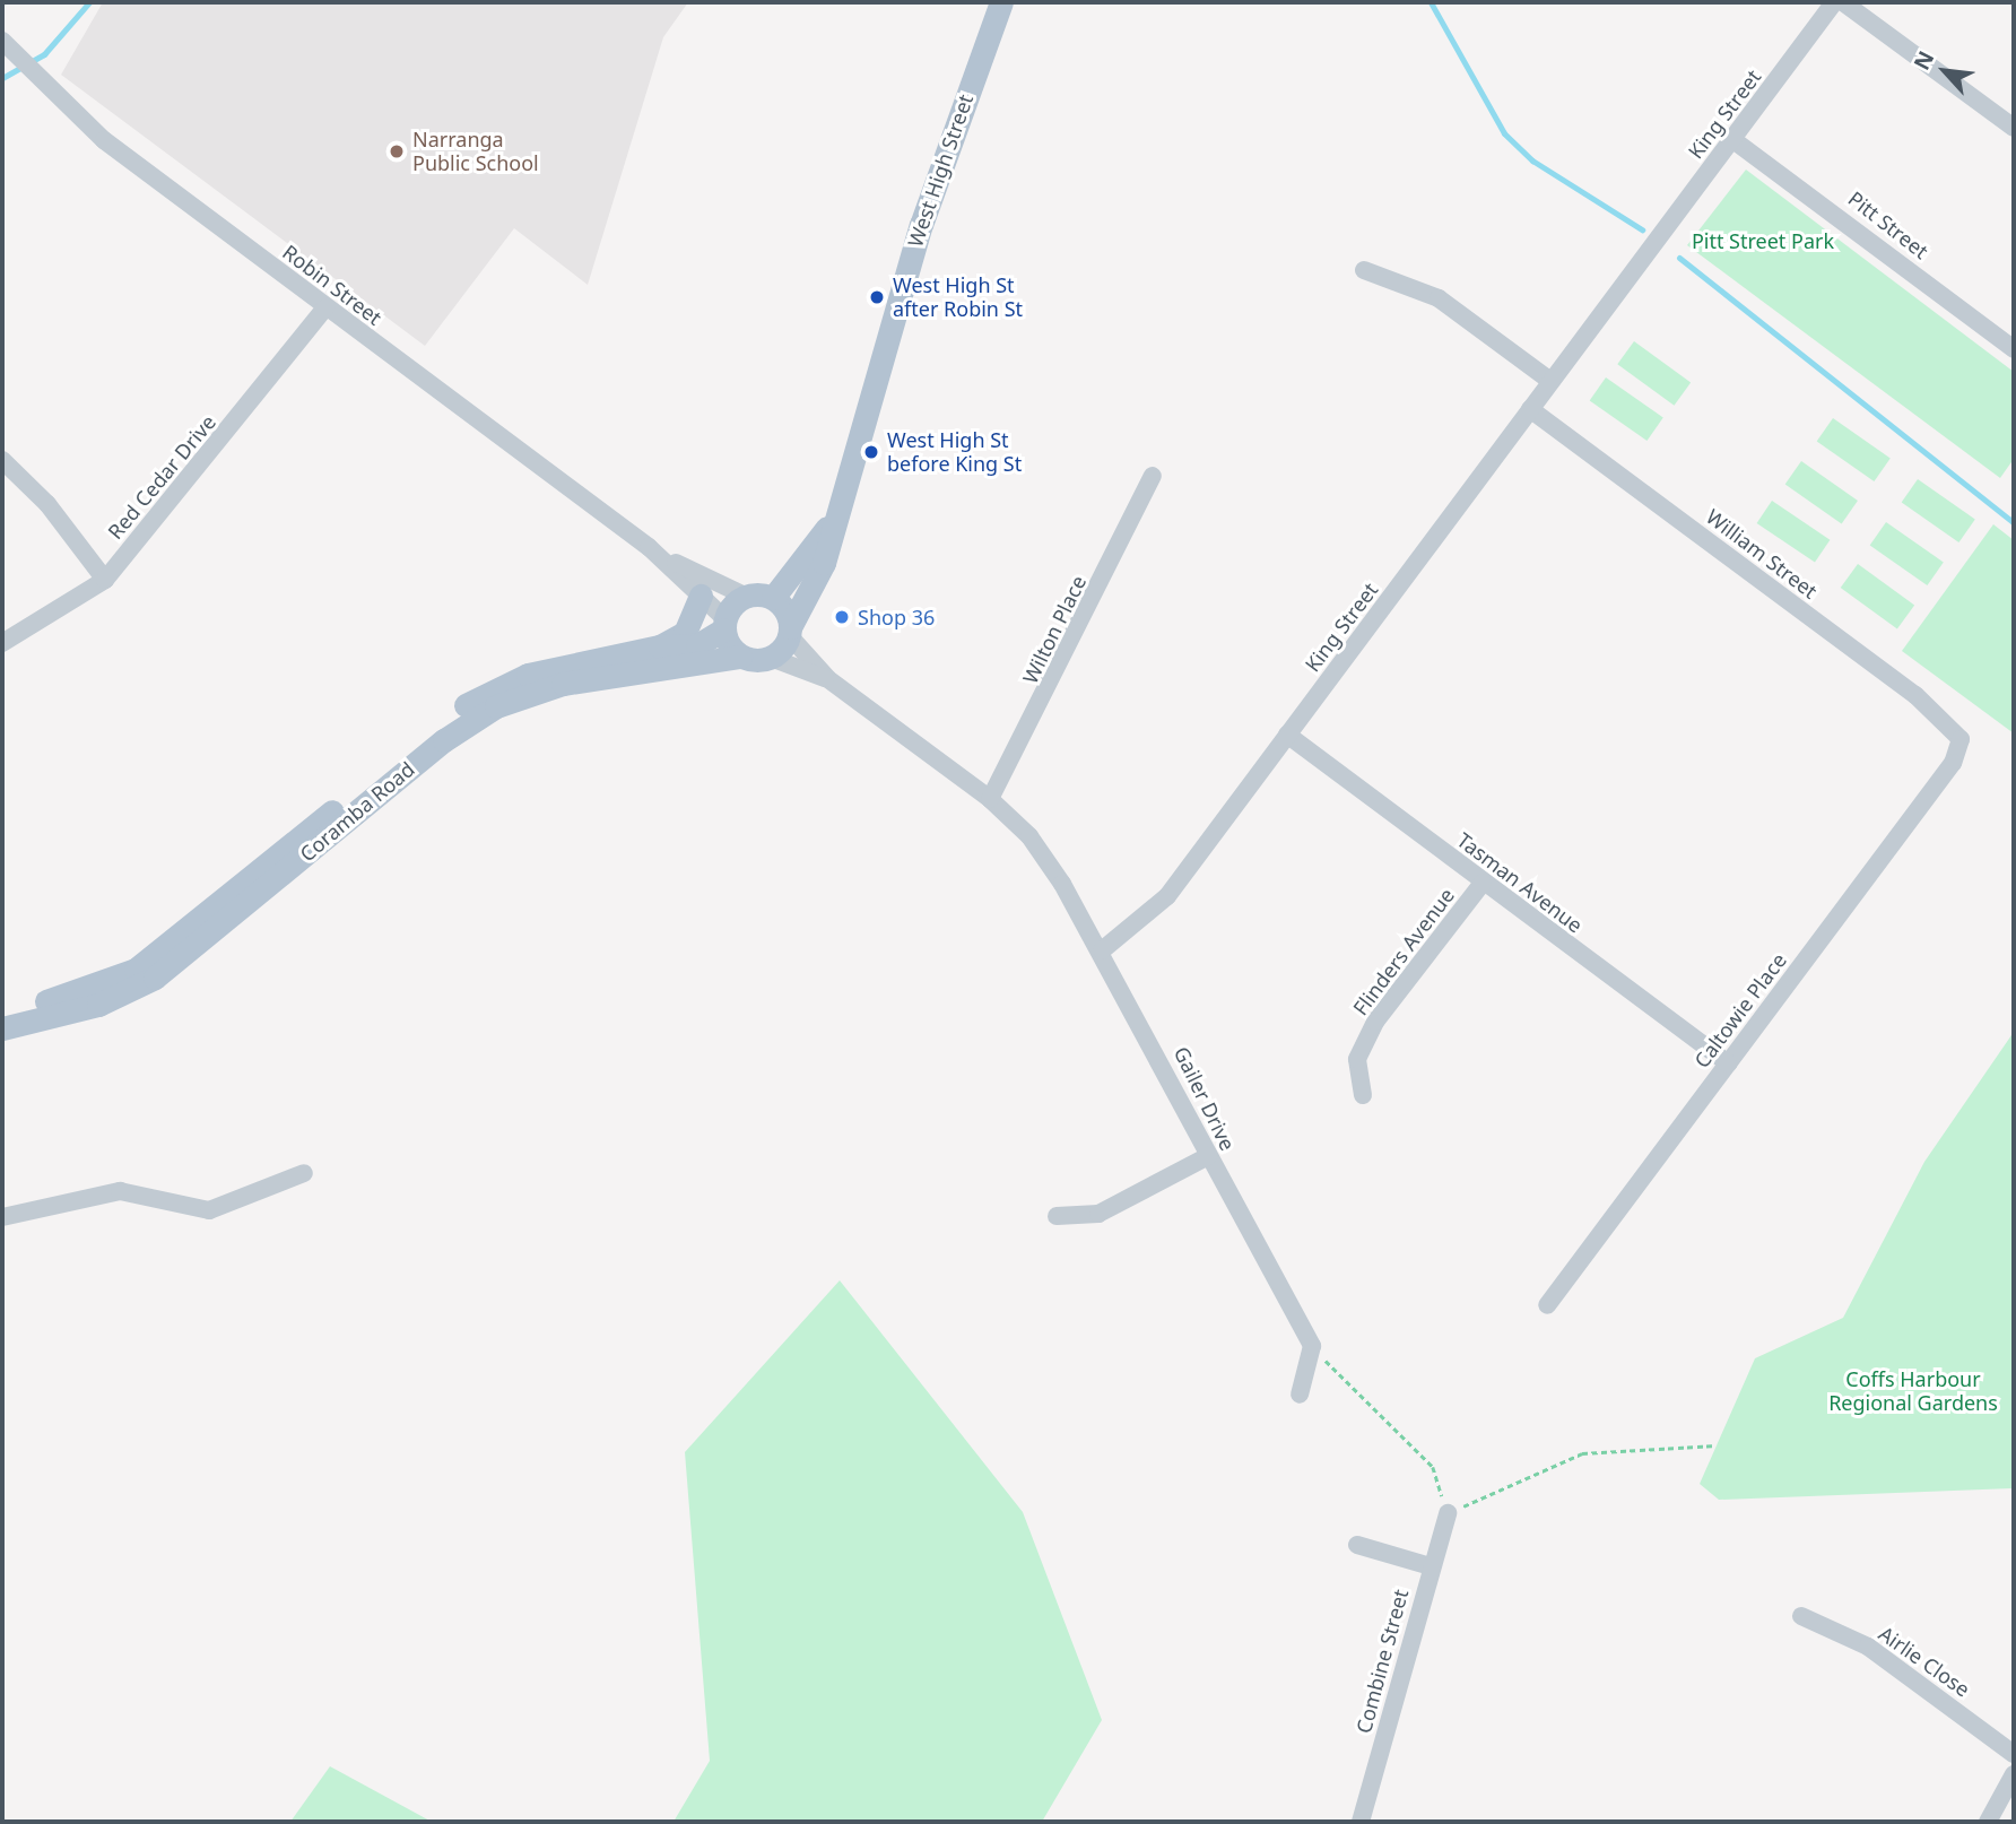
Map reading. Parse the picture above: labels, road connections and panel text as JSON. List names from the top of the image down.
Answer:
{
  "streets": {
    "main road": ["West High Street", "Coramba Road"],
    "street": [
      "King Street",
      "Pitt Street",
      "Robin Street",
      "Red Cedar Drive",
      "William Street",
      "Wilton Place",
      "Tasman Avenue",
      "Flinders Avenue",
      "Caltowie Place",
      "Gailer Drive",
      "Combine Street",
      "Airlie Close"
    ]
  },
  "crossings": [
    ["King Street", "Pitt Street"],
    ["King Street", "William Street"],
    ["King Street", "Tasman Avenue"],
    ["King Street", "Gailer Drive"],
    ["West High Street", "Robin Street"],
    ["West High Street", "Coramba Road"],
    ["Robin Street", "Red Cedar Drive"],
    ["Robin Street", "Coramba Road"],
    ["William Street", "Caltowie Place"],
    ["Tasman Avenue", "Flinders Avenue"],
    ["Tasman Avenue", "Caltowie Place"]
  ],
  "parks": ["Pitt Street Park", "Coffs Harbour Regional Gardens"],
  "places": [
    "Narranga Public School",
    "West High St after Robin St",
    "West High St before King St",
    "Shop 36"
  ],
  "north": "top left"
}
